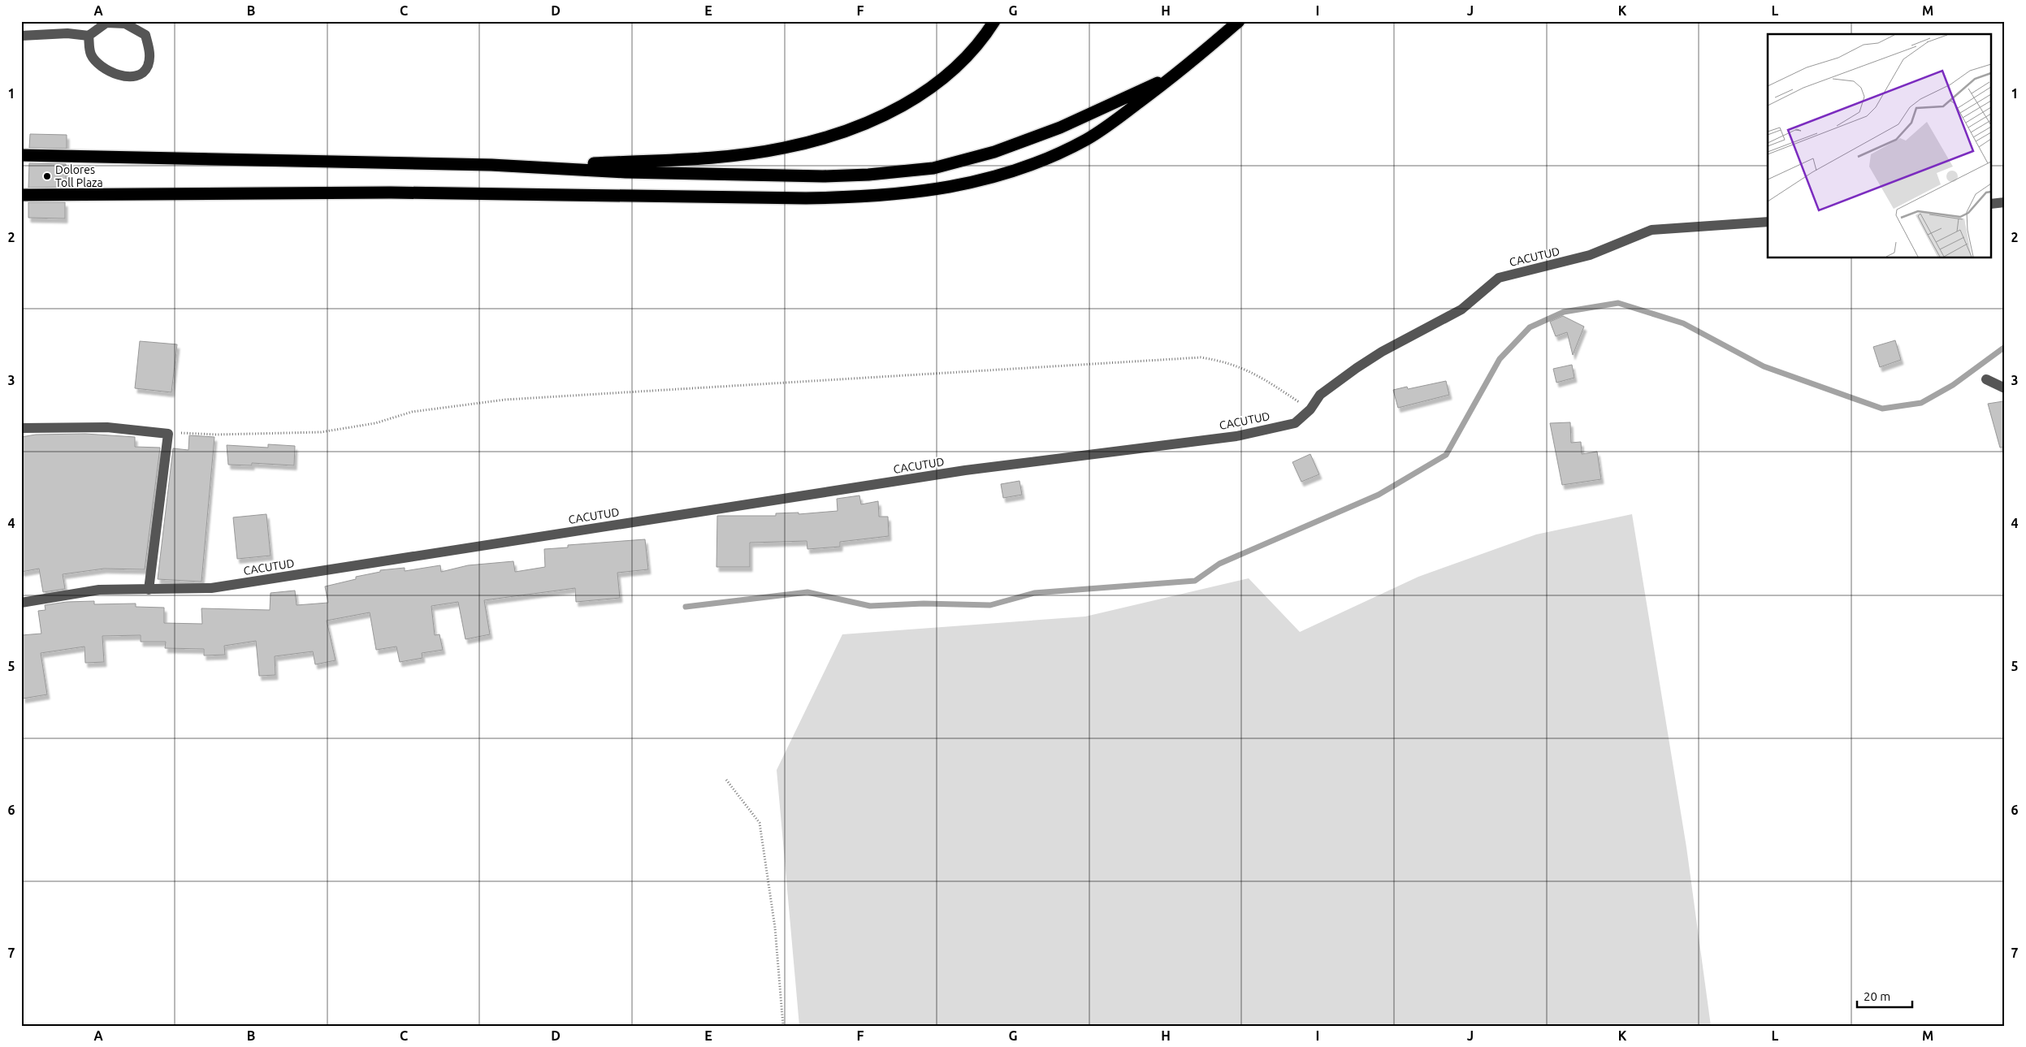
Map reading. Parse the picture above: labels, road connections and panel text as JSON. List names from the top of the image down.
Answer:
{
  "streets": {
    "street": ["CACUTUD"]
  },
  "places": ["Dolores Toll Plaza"],
  "scale_bar": "20 m",
  "grid": {
    "columns": [
      "A",
      "B",
      "C",
      "D",
      "E",
      "F",
      "G",
      "H",
      "I",
      "J",
      "K",
      "L",
      "M"
    ],
    "rows": [
      "1",
      "2",
      "3",
      "4",
      "5",
      "6",
      "7"
    ]
  }
}
